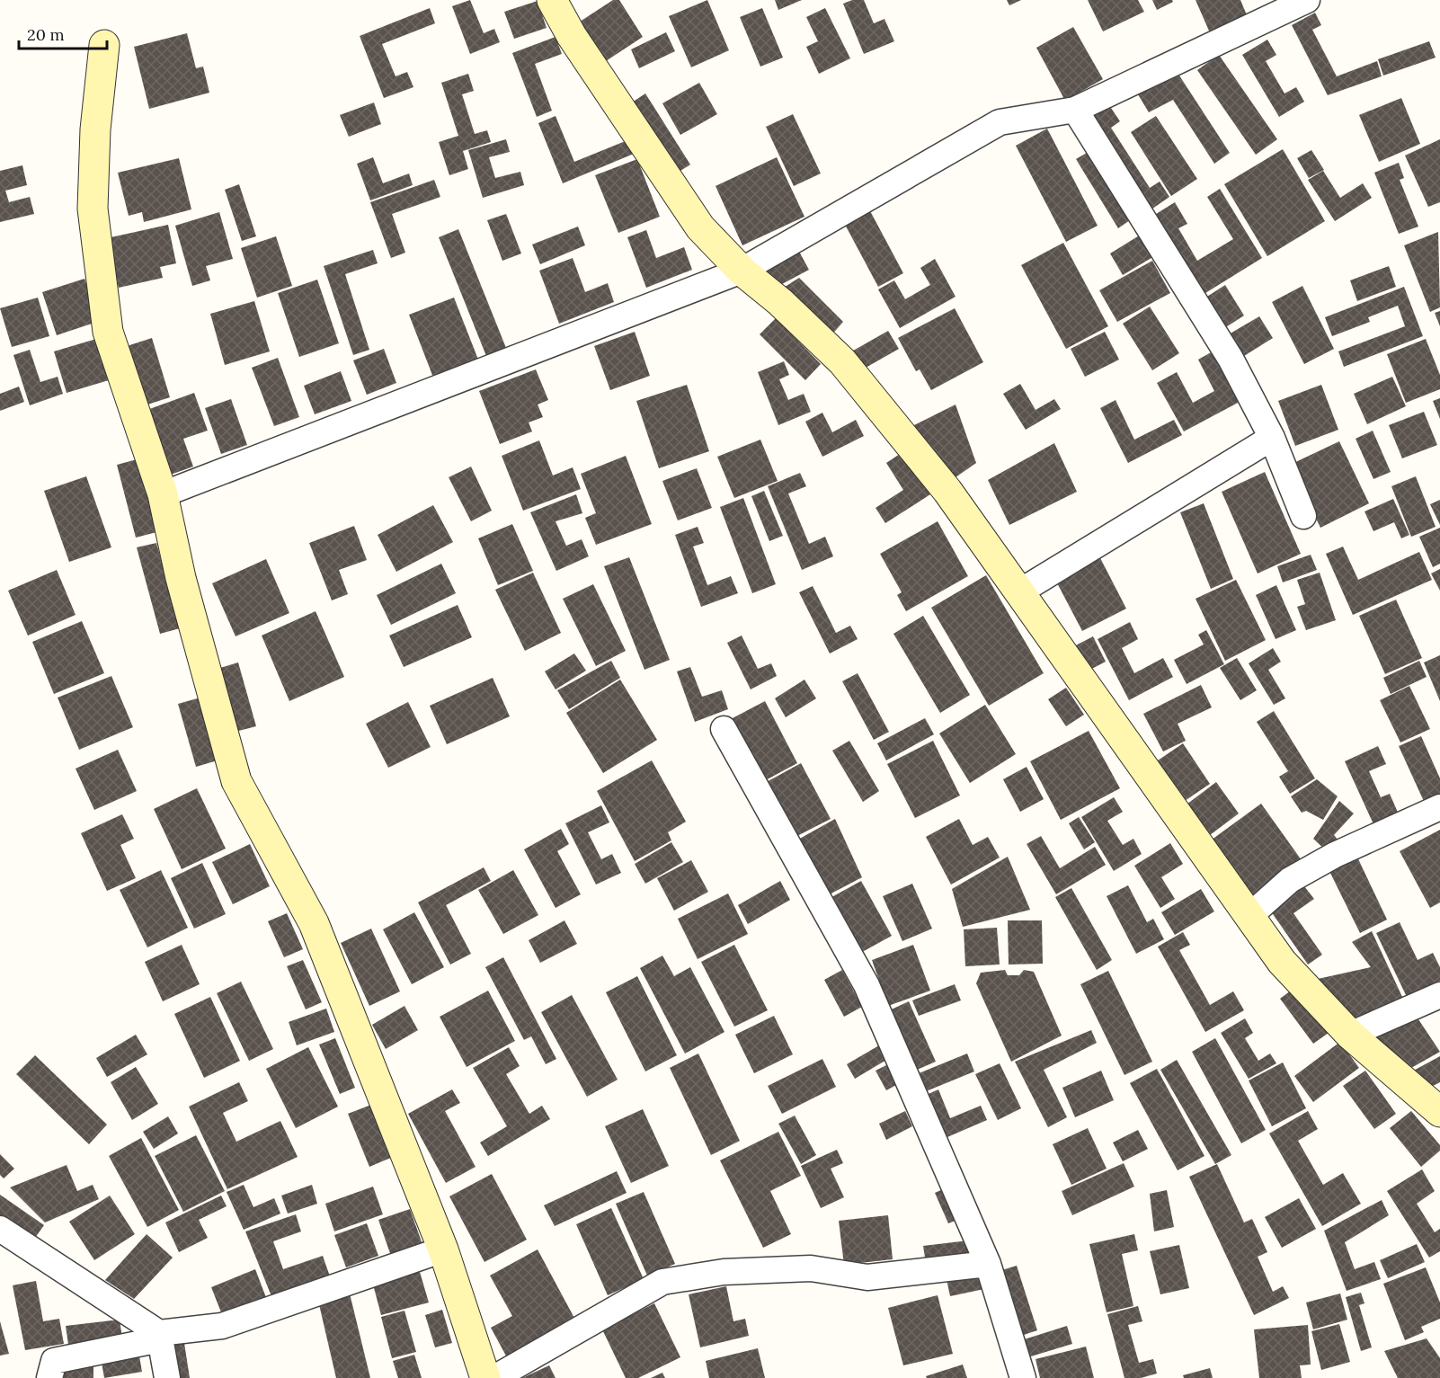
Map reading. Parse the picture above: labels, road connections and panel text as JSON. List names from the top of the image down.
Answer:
{
  "scale_bar": "20 m"
}
